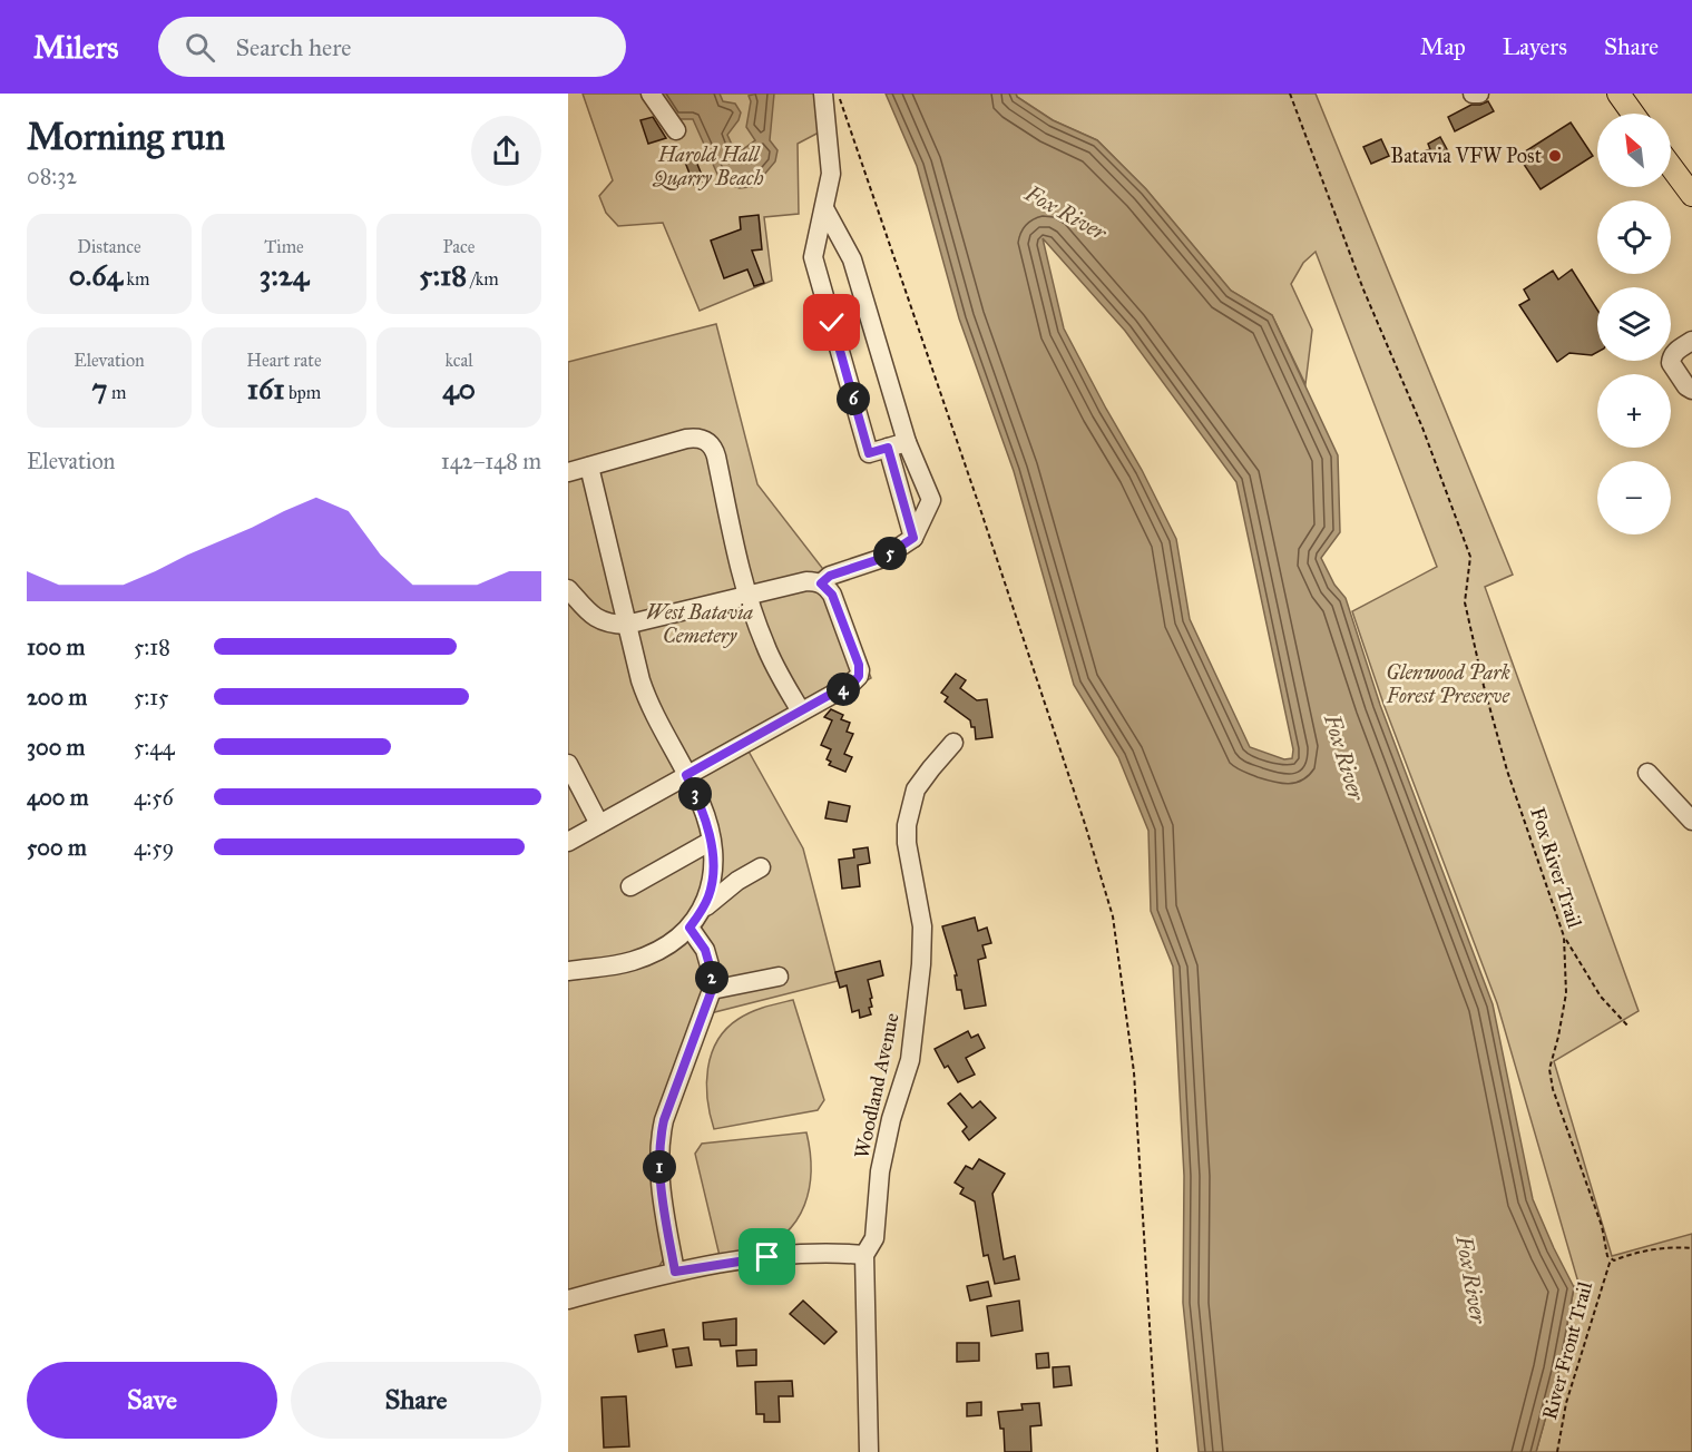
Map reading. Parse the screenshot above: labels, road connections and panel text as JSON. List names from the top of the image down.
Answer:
{
  "streets": {
    "street": ["Woodland Avenue"],
    "path": ["Fox River Trail", "River Front Trail"]
  },
  "crossings": [
    ["Fox River Trail", "River Front Trail"]
  ],
  "water": ["Fox River"],
  "parks": ["Harold Hall Quarry Beach", "West Batavia Cemetery", "Glenwood Park Forest Preserve"],
  "places": ["Batavia VFW Post"],
  "north": "top left",
  "page": {
    "header": "Milers",
    "search": "Search here",
    "nav": ["Map", "Layers", "Share"],
    "heading": ["Morning run", "08:32"],
    "map_buttons": ["+", "−"],
    "stats": [
      ["Distance", "0.64 km"],
      ["Time", "3:24"],
      ["Pace", "5:18 /km"],
      ["Elevation", "7 m"],
      ["Heart rate", "161 bpm"],
      ["kcal", "40"]
    ],
    "pins": [
      "6",
      "5",
      "4",
      "3",
      "2",
      "1"
    ],
    "chart": ["Elevation", "142–148 m"],
    "list": [
      {
        "name": "100 m",
        "note": "5:18"
      },
      {
        "name": "200 m",
        "note": "5:15"
      },
      {
        "name": "300 m",
        "note": "5:44"
      },
      {
        "name": "400 m",
        "note": "4:56"
      },
      {
        "name": "500 m",
        "note": "4:59"
      }
    ],
    "buttons": ["Save", "Share"]
  }
}
